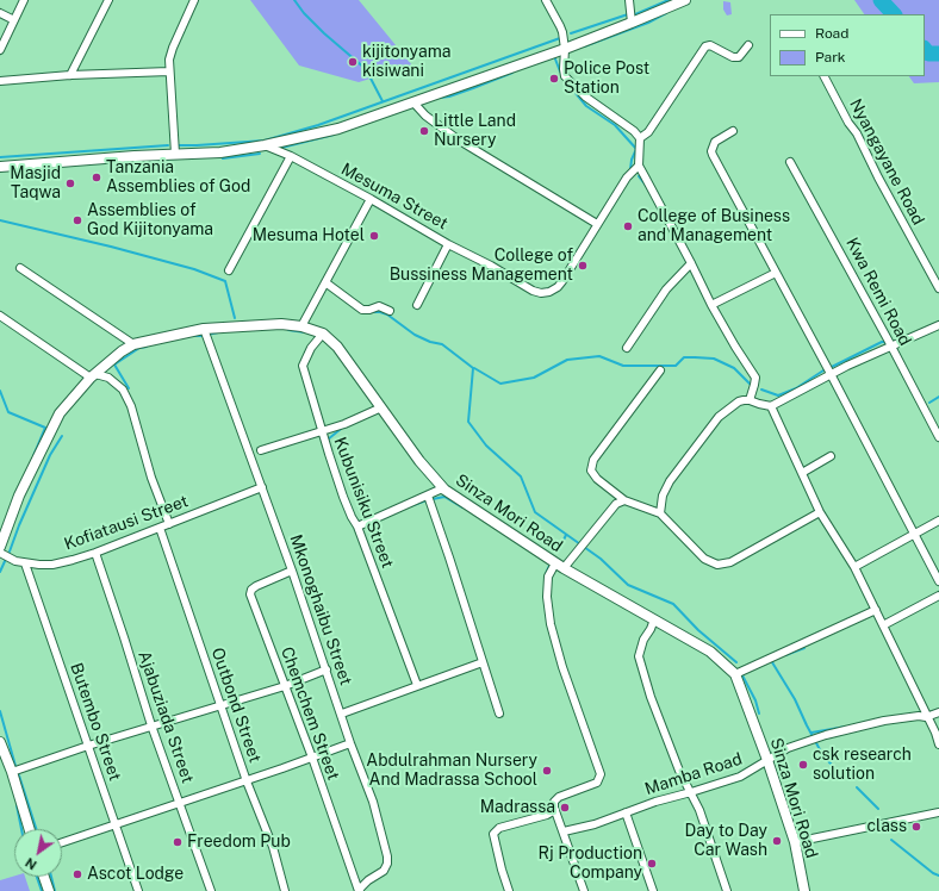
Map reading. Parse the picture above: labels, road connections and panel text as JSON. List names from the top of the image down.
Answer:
{
  "streets": {
    "street": [
      "Nyangayane Road",
      "Mesuma Street",
      "Kwa Remi Road",
      "Kubunisiku Street",
      "Sinza Mori Road",
      "Kofiatausi Street",
      "Mkonoghaibu Street",
      "Outbond Street",
      "Chemchem Street",
      "Ajabuziada Street",
      "Butembo Street",
      "Mamba Road"
    ]
  },
  "crossings": [
    ["Kubunisiku Street", "Sinza Mori Road"],
    ["Sinza Mori Road", "Mkonoghaibu Street"],
    ["Sinza Mori Road", "Mamba Road"],
    ["Kofiatausi Street", "Mkonoghaibu Street"],
    ["Kofiatausi Street", "Outbond Street"],
    ["Kofiatausi Street", "Ajabuziada Street"],
    ["Kofiatausi Street", "Butembo Street"],
    ["Mkonoghaibu Street", "Chemchem Street"]
  ],
  "places": [
    "kijitonyama kisiwani",
    "Police Post Station",
    "Little Land Nursery",
    "Tanzania Assemblies of God",
    "Masjid Taqwa",
    "Assemblies of God Kijitonyama",
    "College of Business and Management",
    "Mesuma Hotel",
    "College of Bussiness Management",
    "csk research solution",
    "Abdulrahman Nursery And Madrassa School",
    "Madrassa",
    "class",
    "Day to Day Car Wash",
    "Freedom Pub",
    "Rj Production Company",
    "Ascot Lodge"
  ],
  "legend": ["Road", "Park"],
  "north": "bottom left"
}
